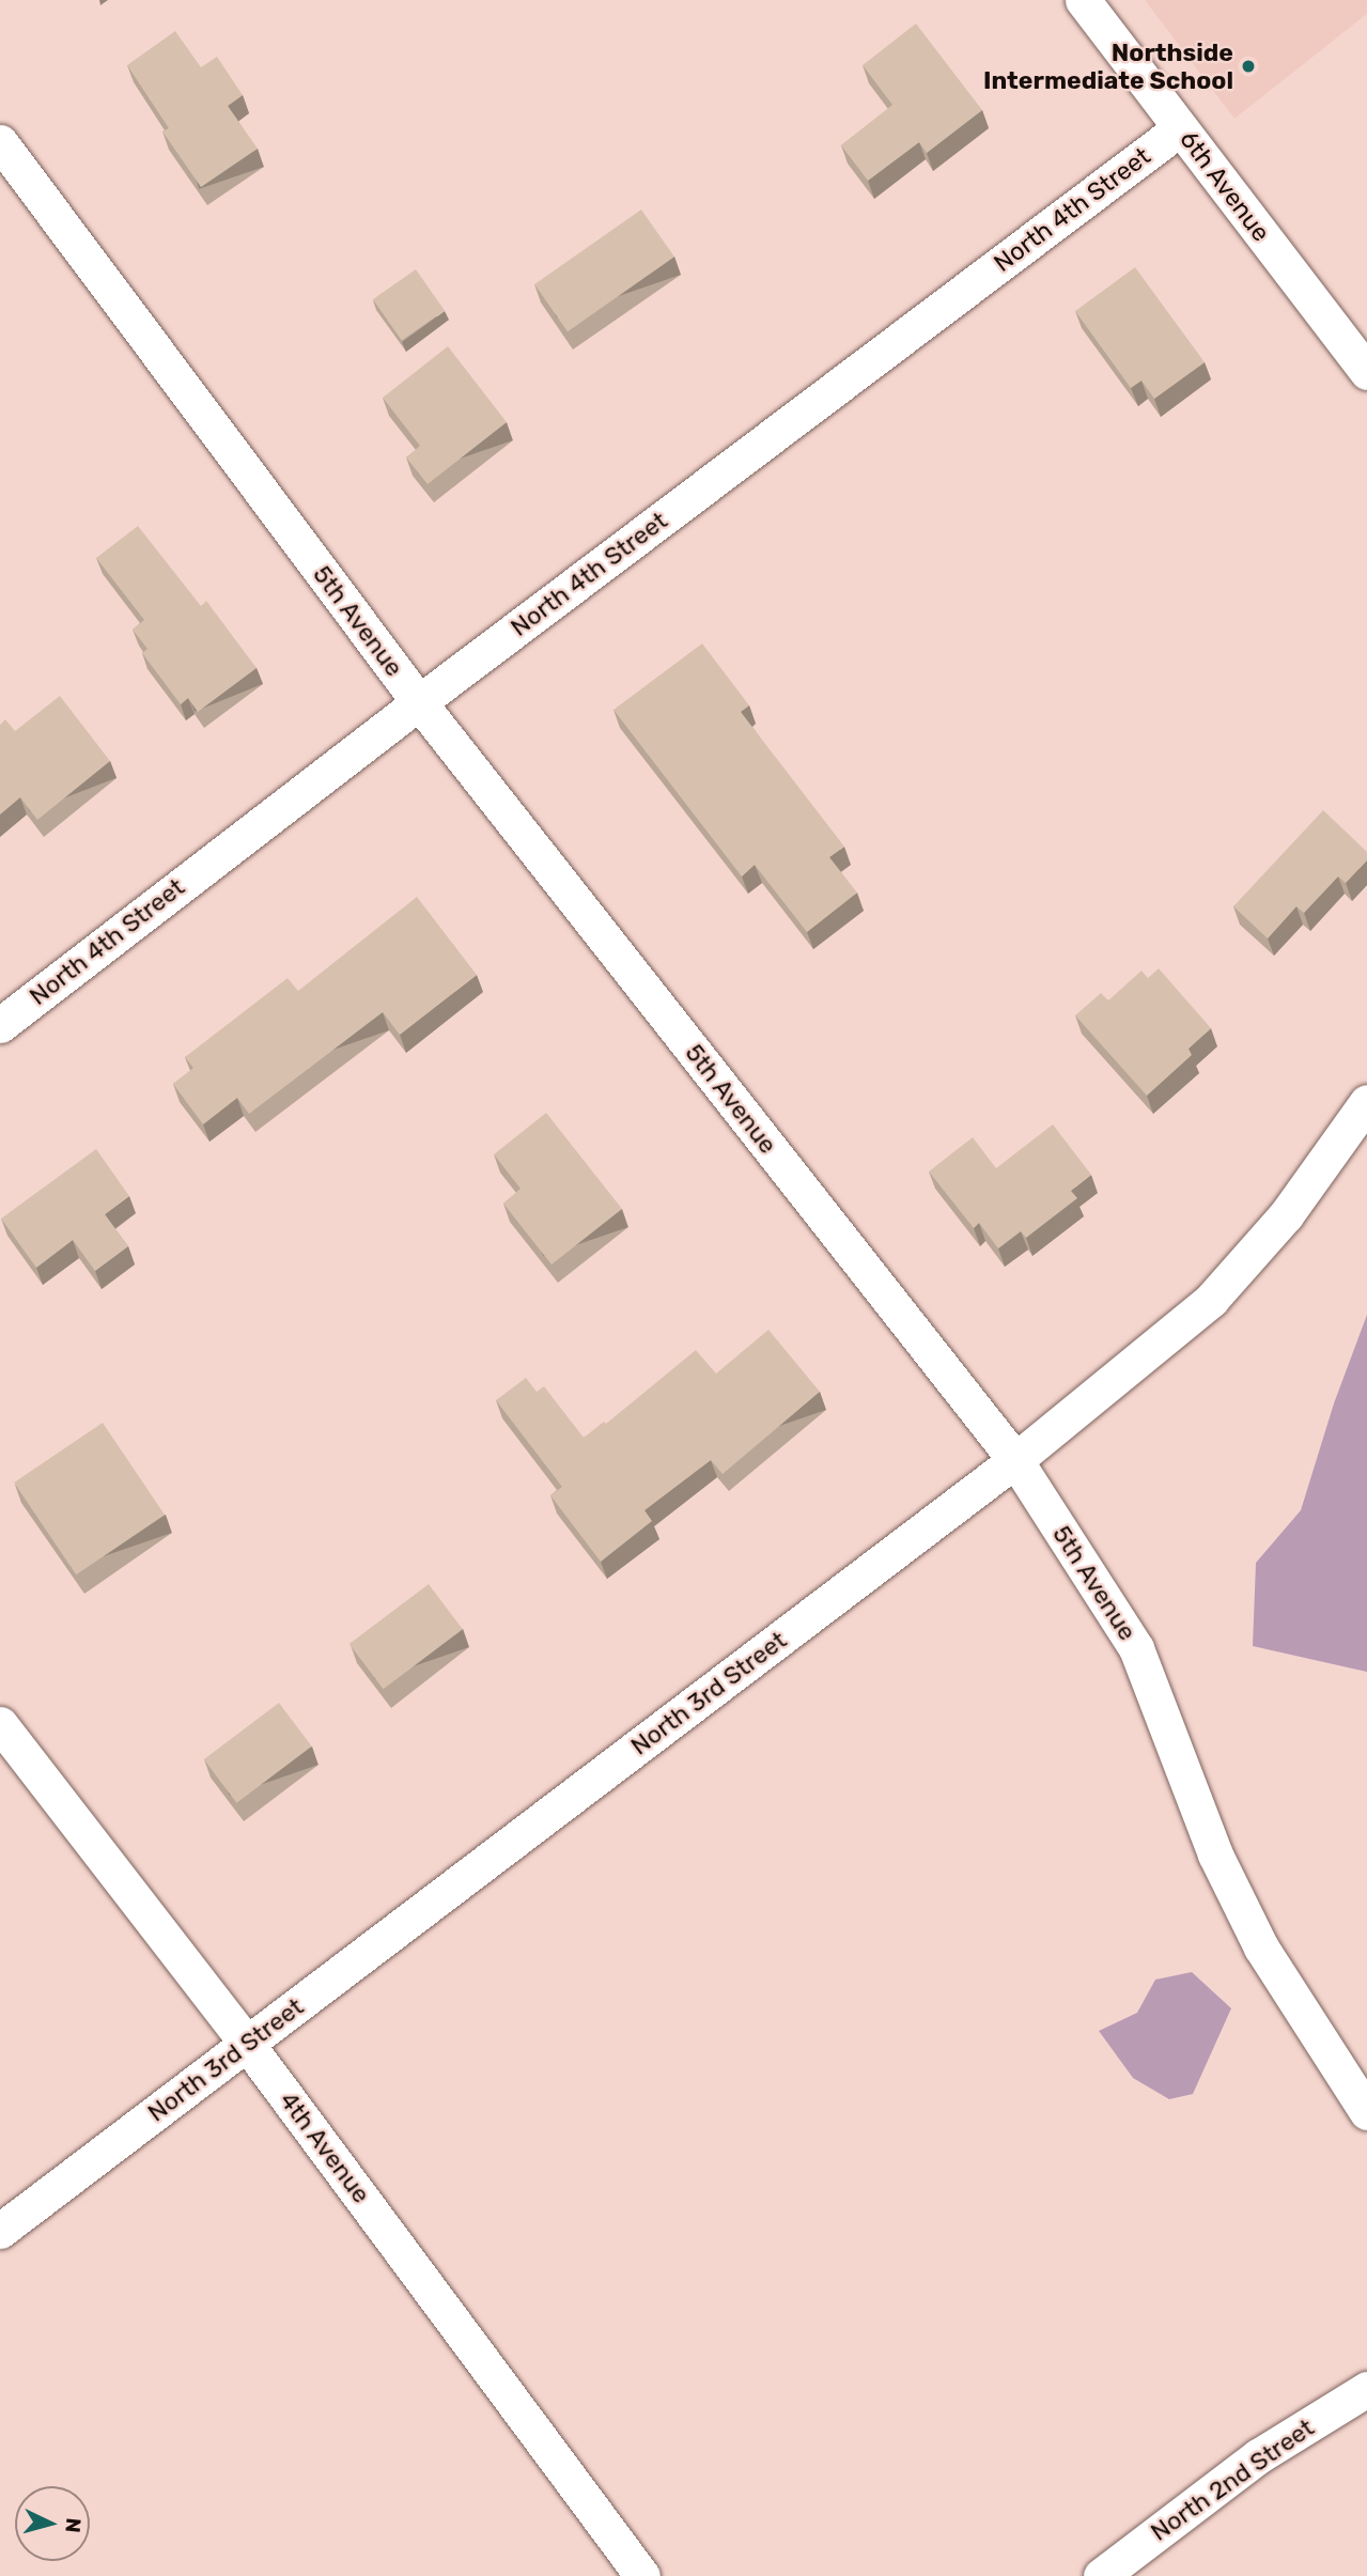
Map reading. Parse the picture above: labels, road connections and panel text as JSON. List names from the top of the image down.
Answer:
{
  "streets": {
    "street": [
      "6th Avenue",
      "North 4th Street",
      "5th Avenue",
      "North 3rd Street",
      "4th Avenue",
      "North 2nd Street"
    ]
  },
  "crossings": [
    ["6th Avenue", "North 4th Street"],
    ["North 4th Street", "5th Avenue"],
    ["5th Avenue", "North 3rd Street"],
    ["North 3rd Street", "4th Avenue"]
  ],
  "places": ["Northside Intermediate School"],
  "north": "right"
}
